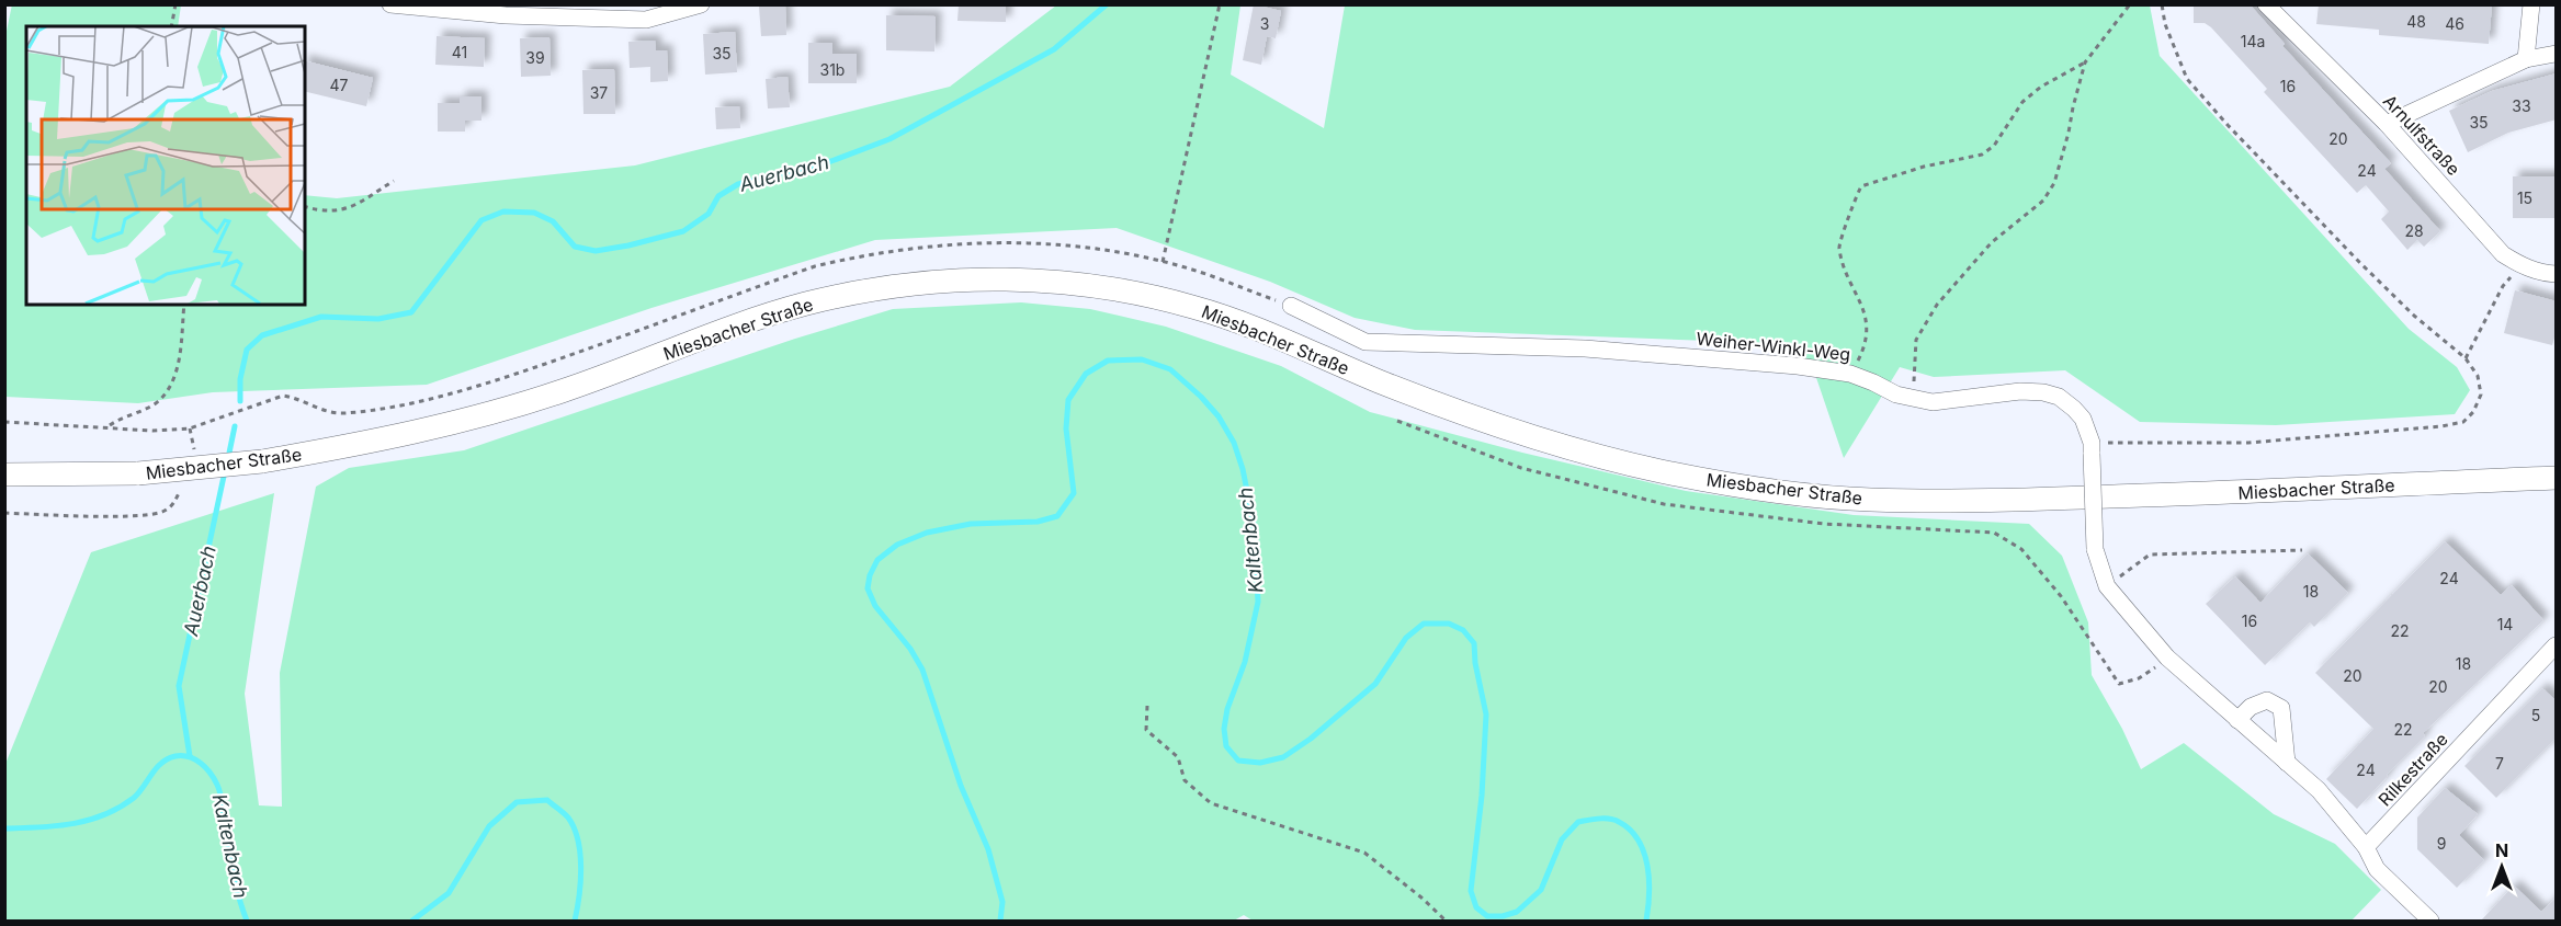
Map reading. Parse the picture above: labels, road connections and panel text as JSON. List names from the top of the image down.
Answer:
{
  "streets": {
    "main road": ["Miesbacher Straße"],
    "street": ["Arnulfstraße", "Weiher-Winkl-Weg", "Rilkestraße"]
  },
  "crossings": [
    ["Weiher-Winkl-Weg", "Rilkestraße"]
  ],
  "water": ["Auerbach", "Kaltenbach"],
  "house_numbers": [
    "48",
    "3",
    "46",
    "14a",
    "41",
    "35",
    "39",
    "31b",
    "47",
    "16",
    "37",
    "33",
    "35",
    "20",
    "24",
    "15",
    "28",
    "24",
    "18",
    "16",
    "14",
    "22",
    "18",
    "20",
    "20",
    "5",
    "22",
    "7",
    "24",
    "9"
  ],
  "north": "top"
}
